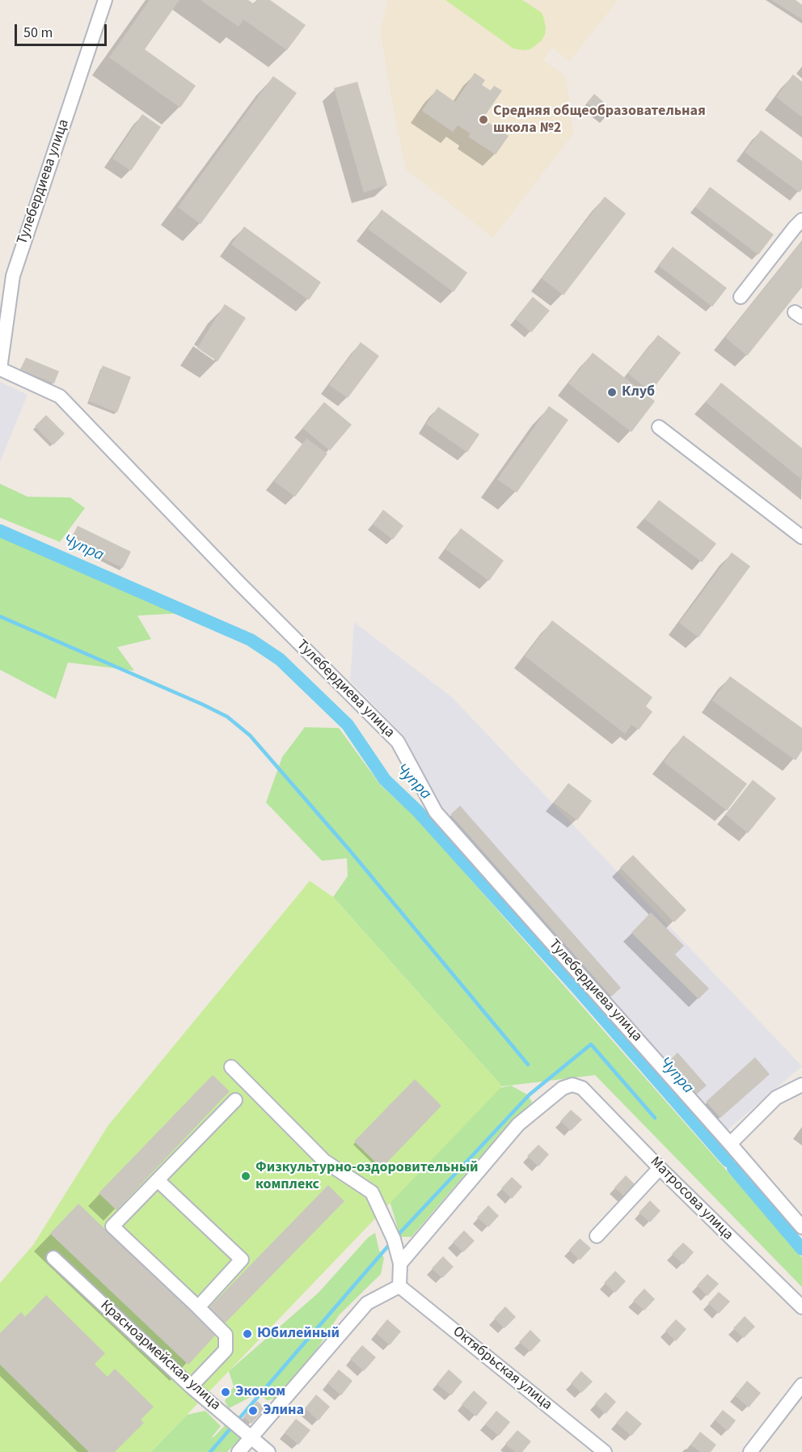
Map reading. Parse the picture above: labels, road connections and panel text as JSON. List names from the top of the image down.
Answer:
{
  "streets": {
    "street": [
      "Тулебердиева улица",
      "Матросова улица",
      "Красноармейская улица",
      "Октябрьская улица"
    ]
  },
  "water": ["Чупра"],
  "places": [
    "Средняя общеобразовательная школа №2",
    "Клуб",
    "Физкультурно-оздоровительный комплекс",
    "Юбилейный",
    "Эконом",
    "Элина"
  ],
  "scale_bar": "50 m"
}
